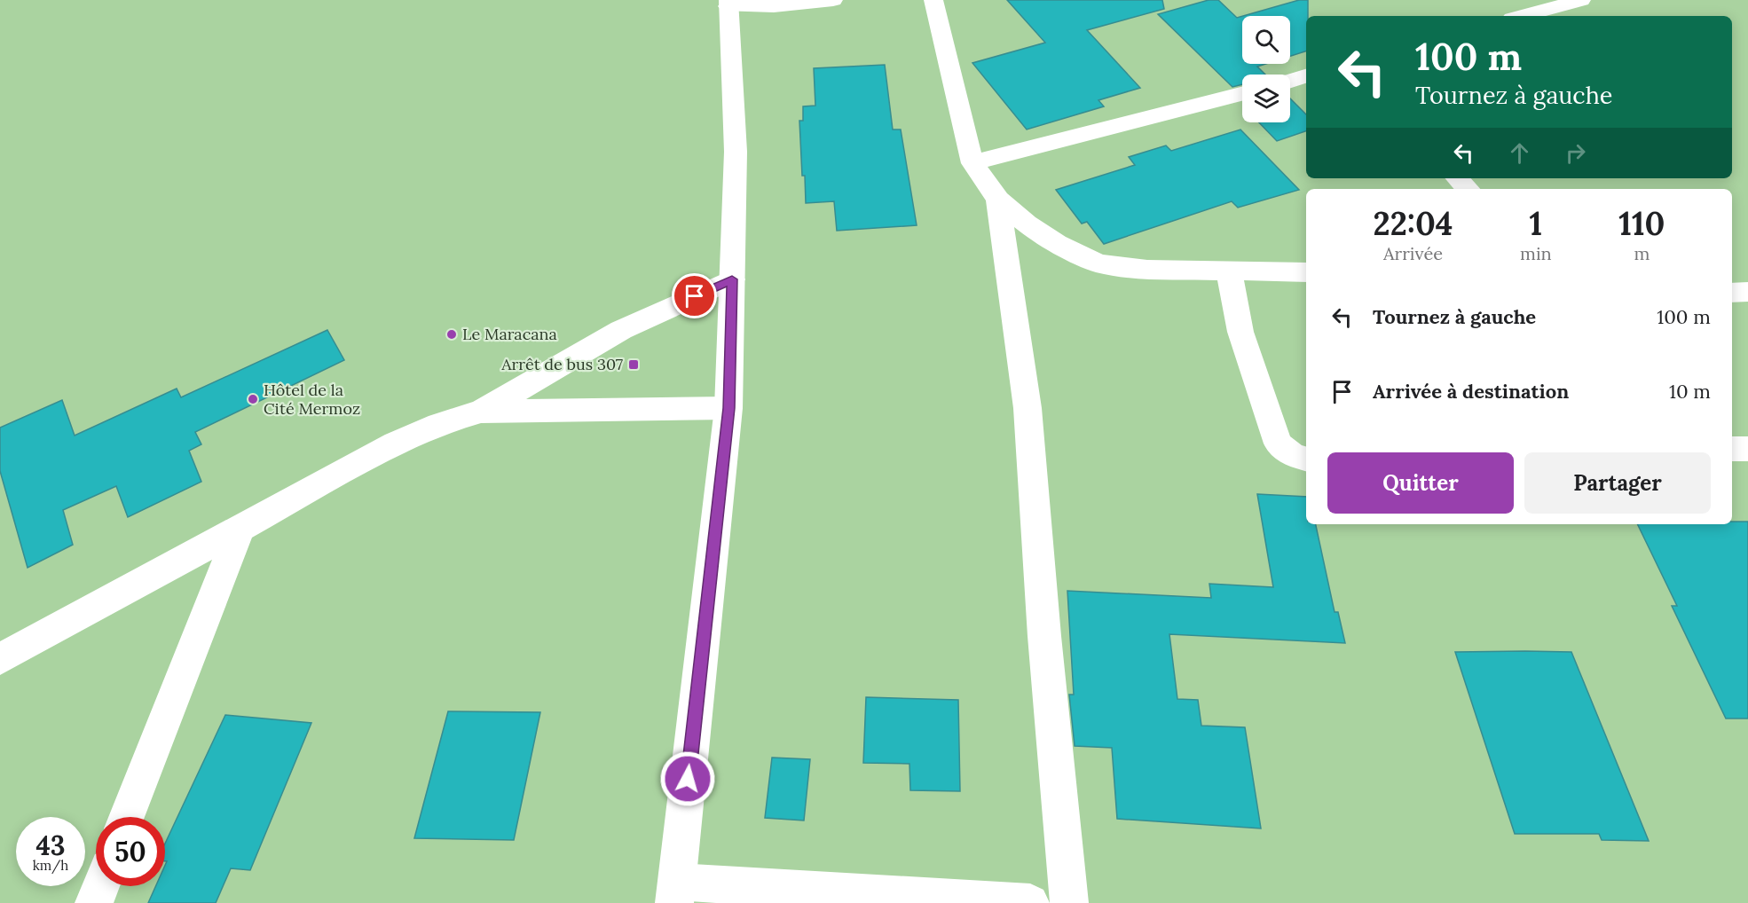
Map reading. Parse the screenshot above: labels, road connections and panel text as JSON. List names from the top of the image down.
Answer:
{
  "places": {
    "other": ["Le Maracana", "Hôtel de la Cité Mermoz"],
    "transit": ["Arrêt de bus 307"]
  },
  "page": {
    "turn": ["100 m", "Tournez à gauche"],
    "eta": [
      "22:04",
      "Arrivée",
      "1",
      "min",
      "110",
      "m"
    ],
    "list": [
      {
        "name": "Tournez à gauche",
        "value": "100 m"
      },
      {
        "name": "Arrivée à destination",
        "value": "10 m"
      }
    ],
    "buttons": ["Quitter", "Partager"],
    "speed": "43 km/h",
    "limit": "50"
  }
}
